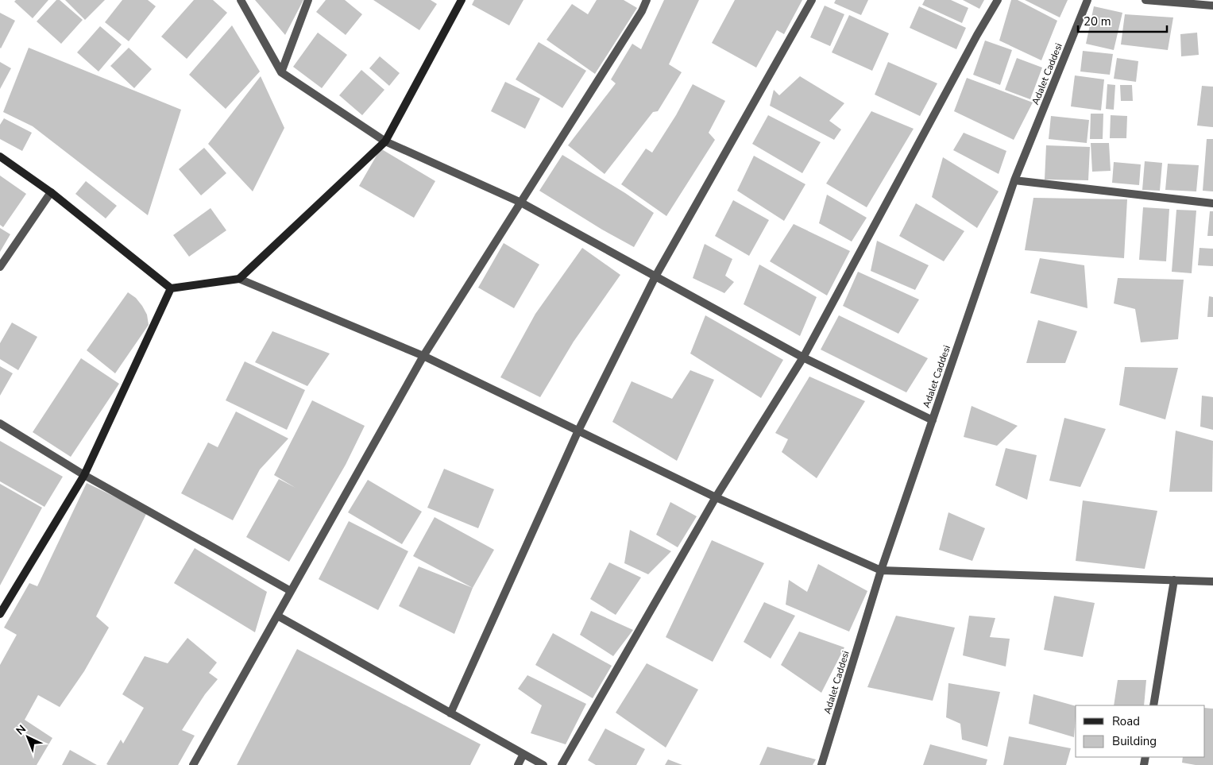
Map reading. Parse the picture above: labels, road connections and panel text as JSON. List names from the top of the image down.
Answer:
{
  "streets": {
    "street": ["Adalet Caddesi"]
  },
  "legend": ["Road", "Building"],
  "scale_bar": "20 m",
  "north": "top left"
}
